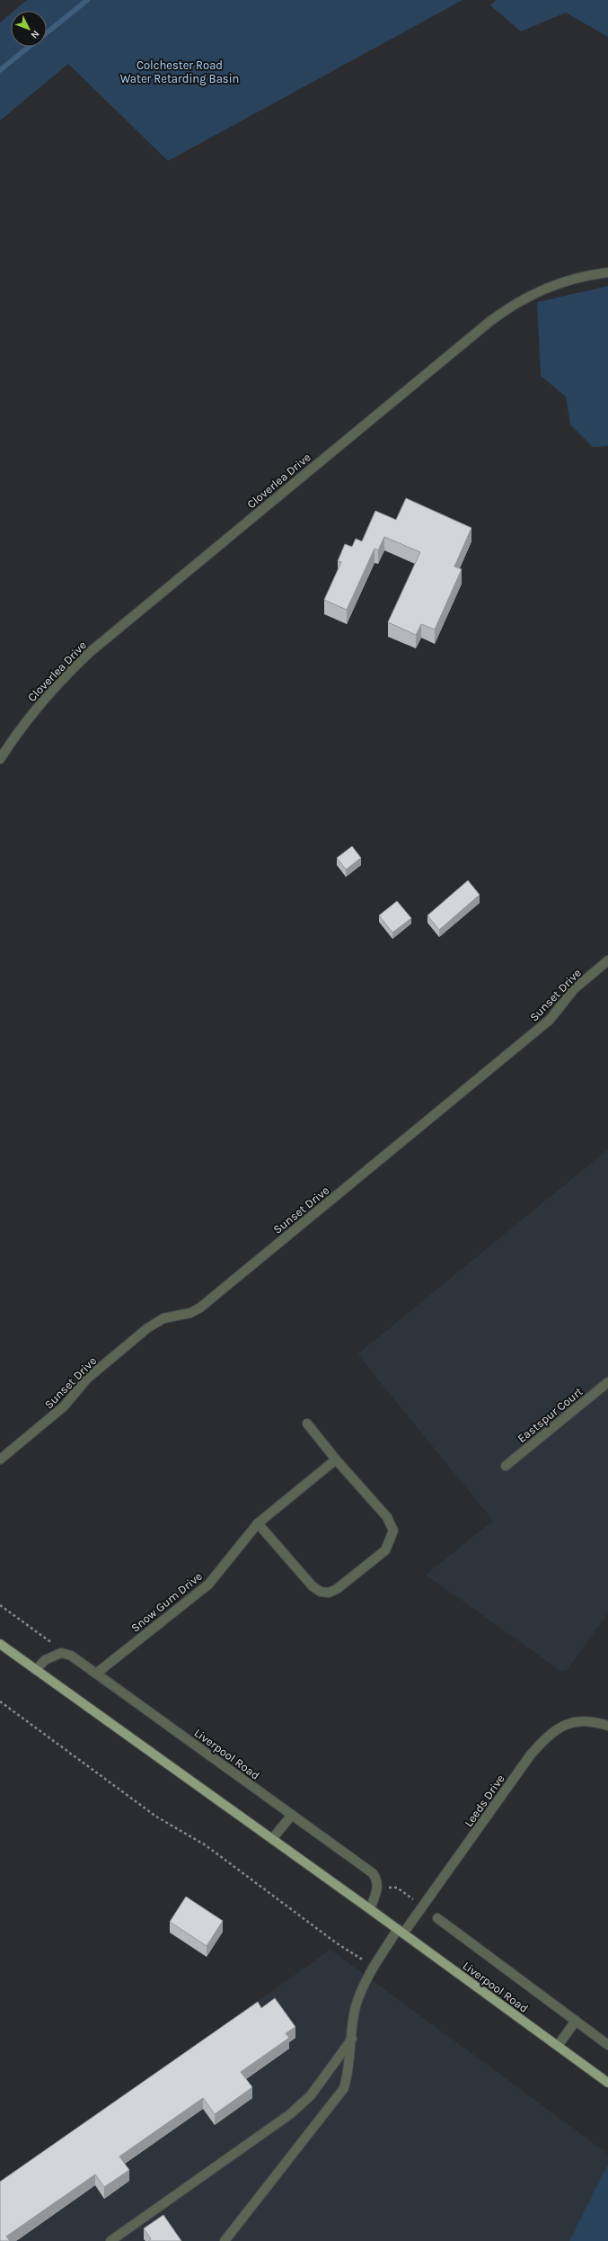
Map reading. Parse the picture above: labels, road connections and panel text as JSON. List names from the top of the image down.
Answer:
{
  "streets": {
    "main road": ["Liverpool Road"],
    "street": [
      "Cloverlea Drive",
      "Sunset Drive",
      "Eastspur Court",
      "Snow Gum Drive",
      "Leeds Drive"
    ]
  },
  "crossings": [
    ["Snow Gum Drive", "Liverpool Road"],
    ["Liverpool Road", "Leeds Drive"]
  ],
  "parks": ["Colchester Road Water Retarding Basin"],
  "north": "bottom right"
}
